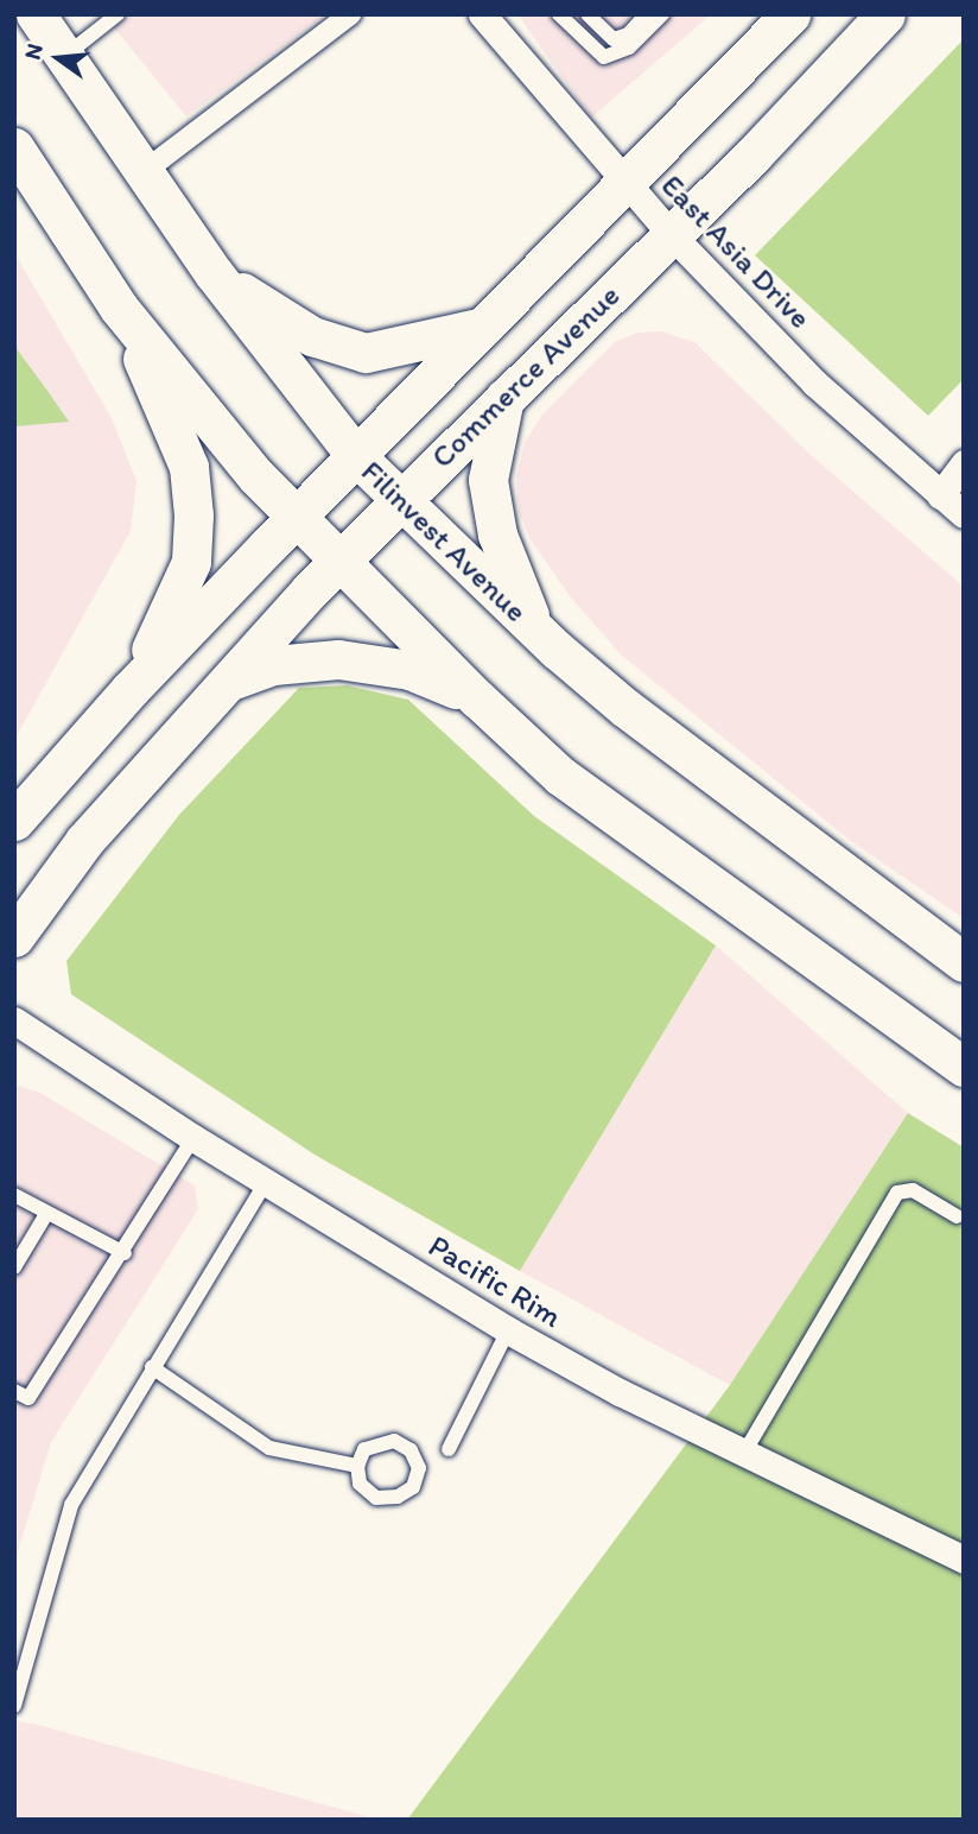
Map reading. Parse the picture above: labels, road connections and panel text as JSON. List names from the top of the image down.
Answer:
{
  "streets": {
    "main road": ["Commerce Avenue", "Filinvest Avenue"],
    "street": ["East Asia Drive", "Pacific Rim"]
  },
  "crossings": [
    ["East Asia Drive", "Commerce Avenue"],
    ["Commerce Avenue", "Filinvest Avenue"]
  ],
  "north": "left"
}
